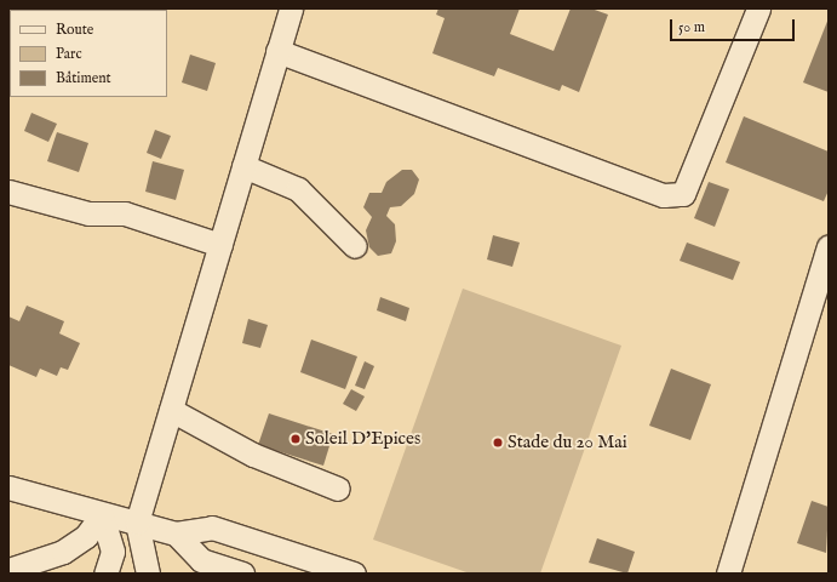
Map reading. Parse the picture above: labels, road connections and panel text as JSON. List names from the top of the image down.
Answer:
{
  "places": ["Soleil D'Epices", "Stade du 20 Mai"],
  "legend": ["Route", "Parc", "Bâtiment"],
  "scale_bar": "50 m"
}
